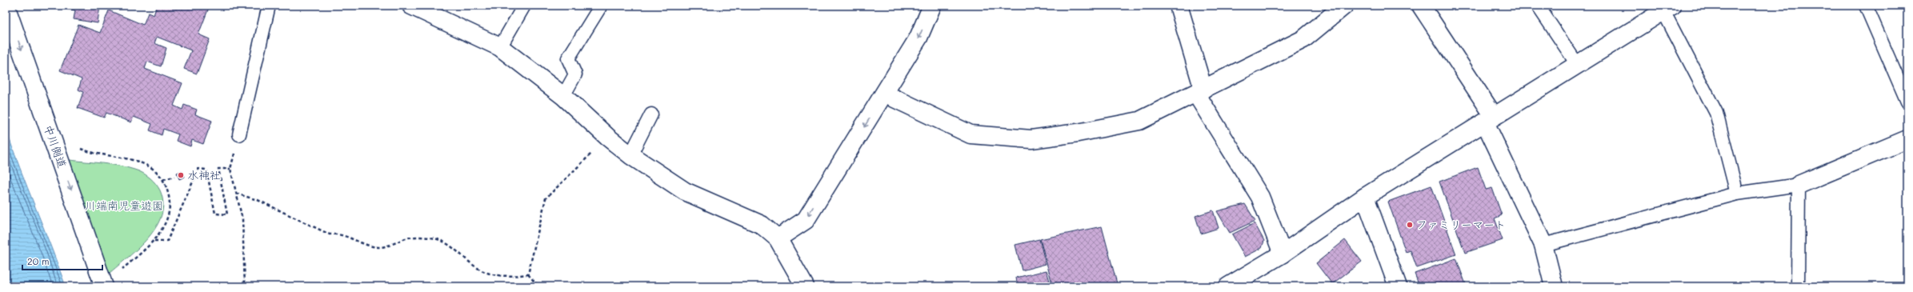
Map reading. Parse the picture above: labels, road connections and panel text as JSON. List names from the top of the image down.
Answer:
{
  "streets": {
    "street": ["中川側道"]
  },
  "one_way": ["中川側道"],
  "parks": ["川端南児童遊園"],
  "places": ["水神社", "ファミリーマート"],
  "scale_bar": "20 m"
}
